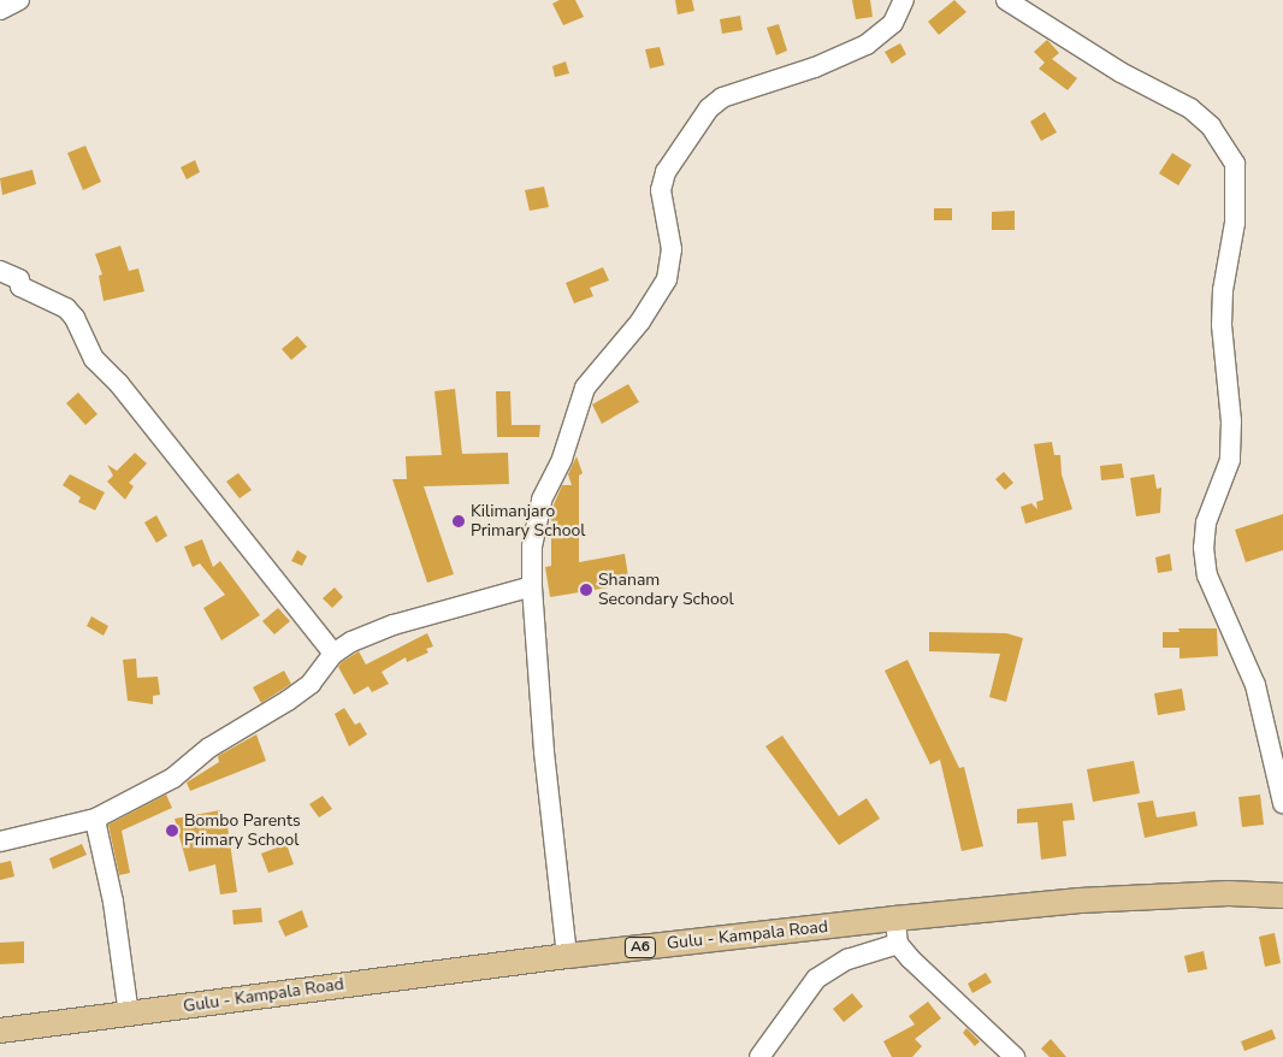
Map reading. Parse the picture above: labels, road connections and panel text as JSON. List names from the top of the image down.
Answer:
{
  "streets": {
    "main road": ["Gulu - Kampala Road", "A6"]
  },
  "places": ["Kilimanjaro Primary School", "Shanam Secondary School", "Bombo Parents Primary School"]
}
